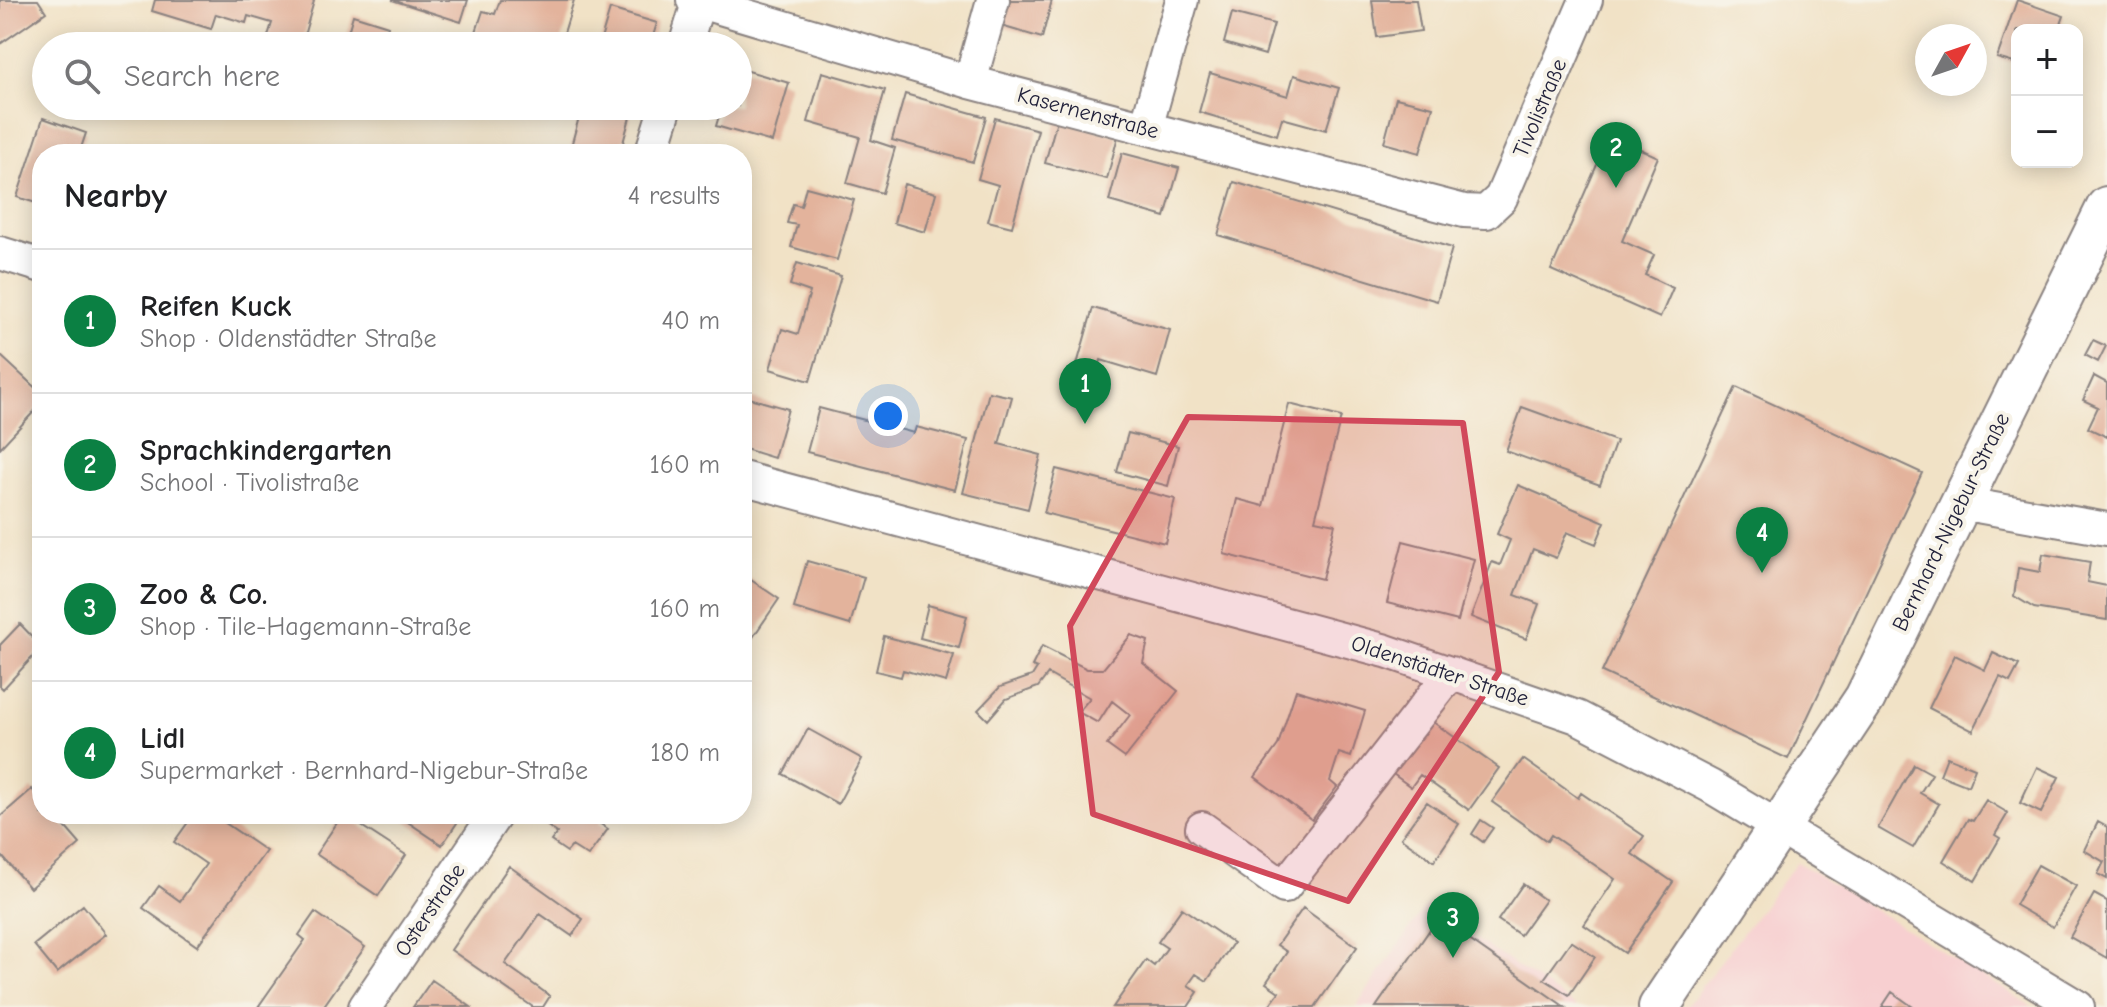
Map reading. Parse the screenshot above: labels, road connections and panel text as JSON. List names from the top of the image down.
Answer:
{
  "streets": {
    "main road": ["Bernhard-Nigebur-Straße"],
    "street": [
      "Tivolistraße",
      "Kasernenstraße",
      "Oldenstädter Straße",
      "Osterstraße"
    ]
  },
  "crossings": [
    ["Tivolistraße", "Kasernenstraße"],
    ["Bernhard-Nigebur-Straße", "Oldenstädter Straße"]
  ],
  "north": "top right",
  "page": {
    "map_buttons": ["+", "−"],
    "search": "Search here",
    "pins": [
      "2",
      "1",
      "4",
      "3"
    ],
    "heading": ["Nearby", "4 results"],
    "list": [
      {
        "mark": "1",
        "name": "Reifen Kuck",
        "note": "Shop · Oldenstädter Straße",
        "value": "40 m"
      },
      {
        "mark": "2",
        "name": "Sprachkindergarten",
        "note": "School · Tivolistraße",
        "value": "160 m"
      },
      {
        "mark": "3",
        "name": "Zoo & Co.",
        "note": "Shop · Tile-Hagemann-Straße",
        "value": "160 m"
      },
      {
        "mark": "4",
        "name": "Lidl",
        "note": "Supermarket · Bernhard-Nigebur-Straße",
        "value": "180 m"
      }
    ]
  }
}
